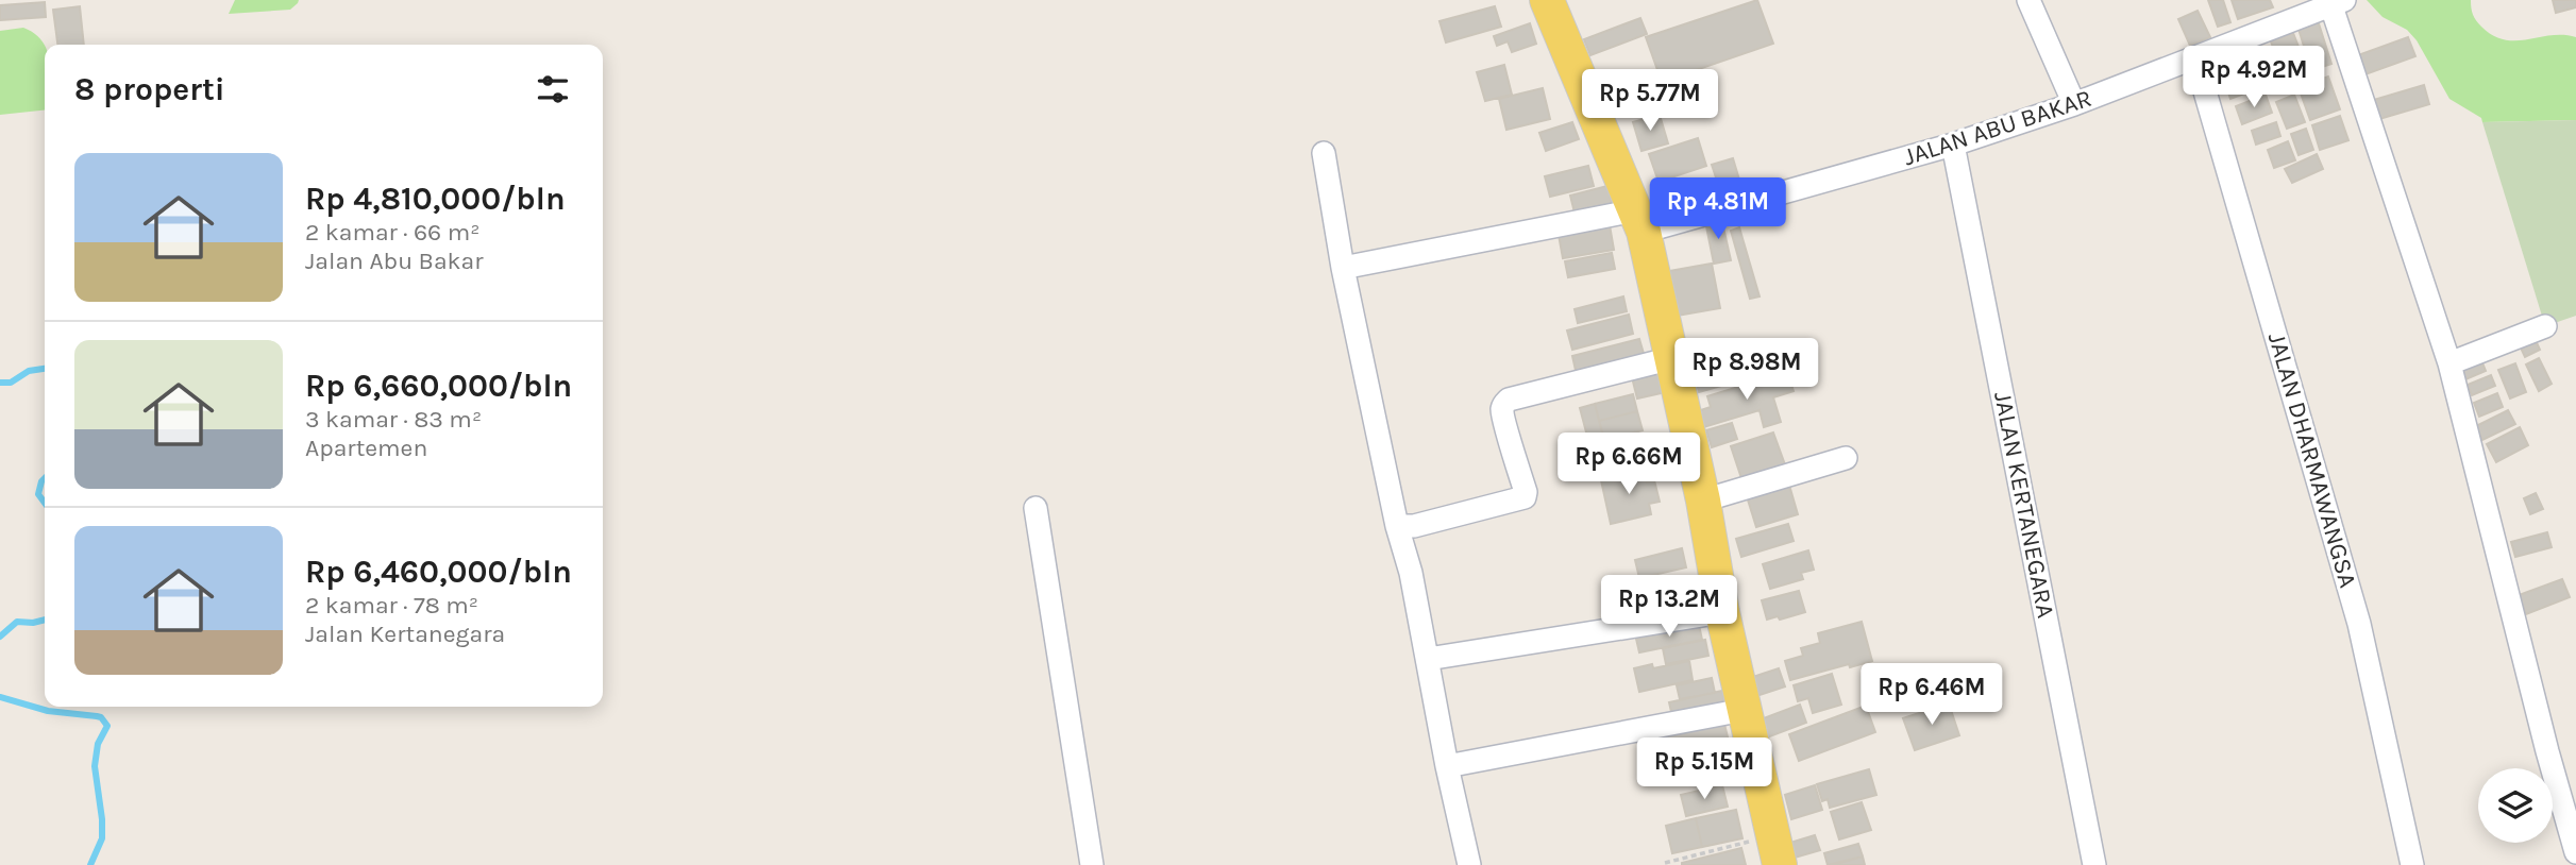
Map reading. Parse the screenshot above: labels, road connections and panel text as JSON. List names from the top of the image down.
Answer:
{
  "streets": {
    "street": ["JALAN ABU BAKAR", "JALAN DHARMAWANGSA", "JALAN KERTANEGARA"]
  },
  "crossings": [
    ["JALAN ABU BAKAR", "JALAN DHARMAWANGSA"],
    ["JALAN ABU BAKAR", "JALAN KERTANEGARA"]
  ],
  "page": {
    "heading": "8 properti",
    "price": [
      "Rp 4.92M",
      "Rp 5.77M",
      "Rp 4.81M",
      "Rp 8.98M",
      "Rp 6.66M",
      "Rp 13.2M",
      "Rp 6.46M",
      "Rp 5.15M"
    ],
    "list": [
      {
        "name": "Rp 4,810,000/bln",
        "note": "2 kamar · 66 m² · Jalan Abu Bakar"
      },
      {
        "name": "Rp 6,660,000/bln",
        "note": "3 kamar · 83 m² · Apartemen"
      },
      {
        "name": "Rp 6,460,000/bln",
        "note": "2 kamar · 78 m² · Jalan Kertanegara"
      }
    ]
  }
}
